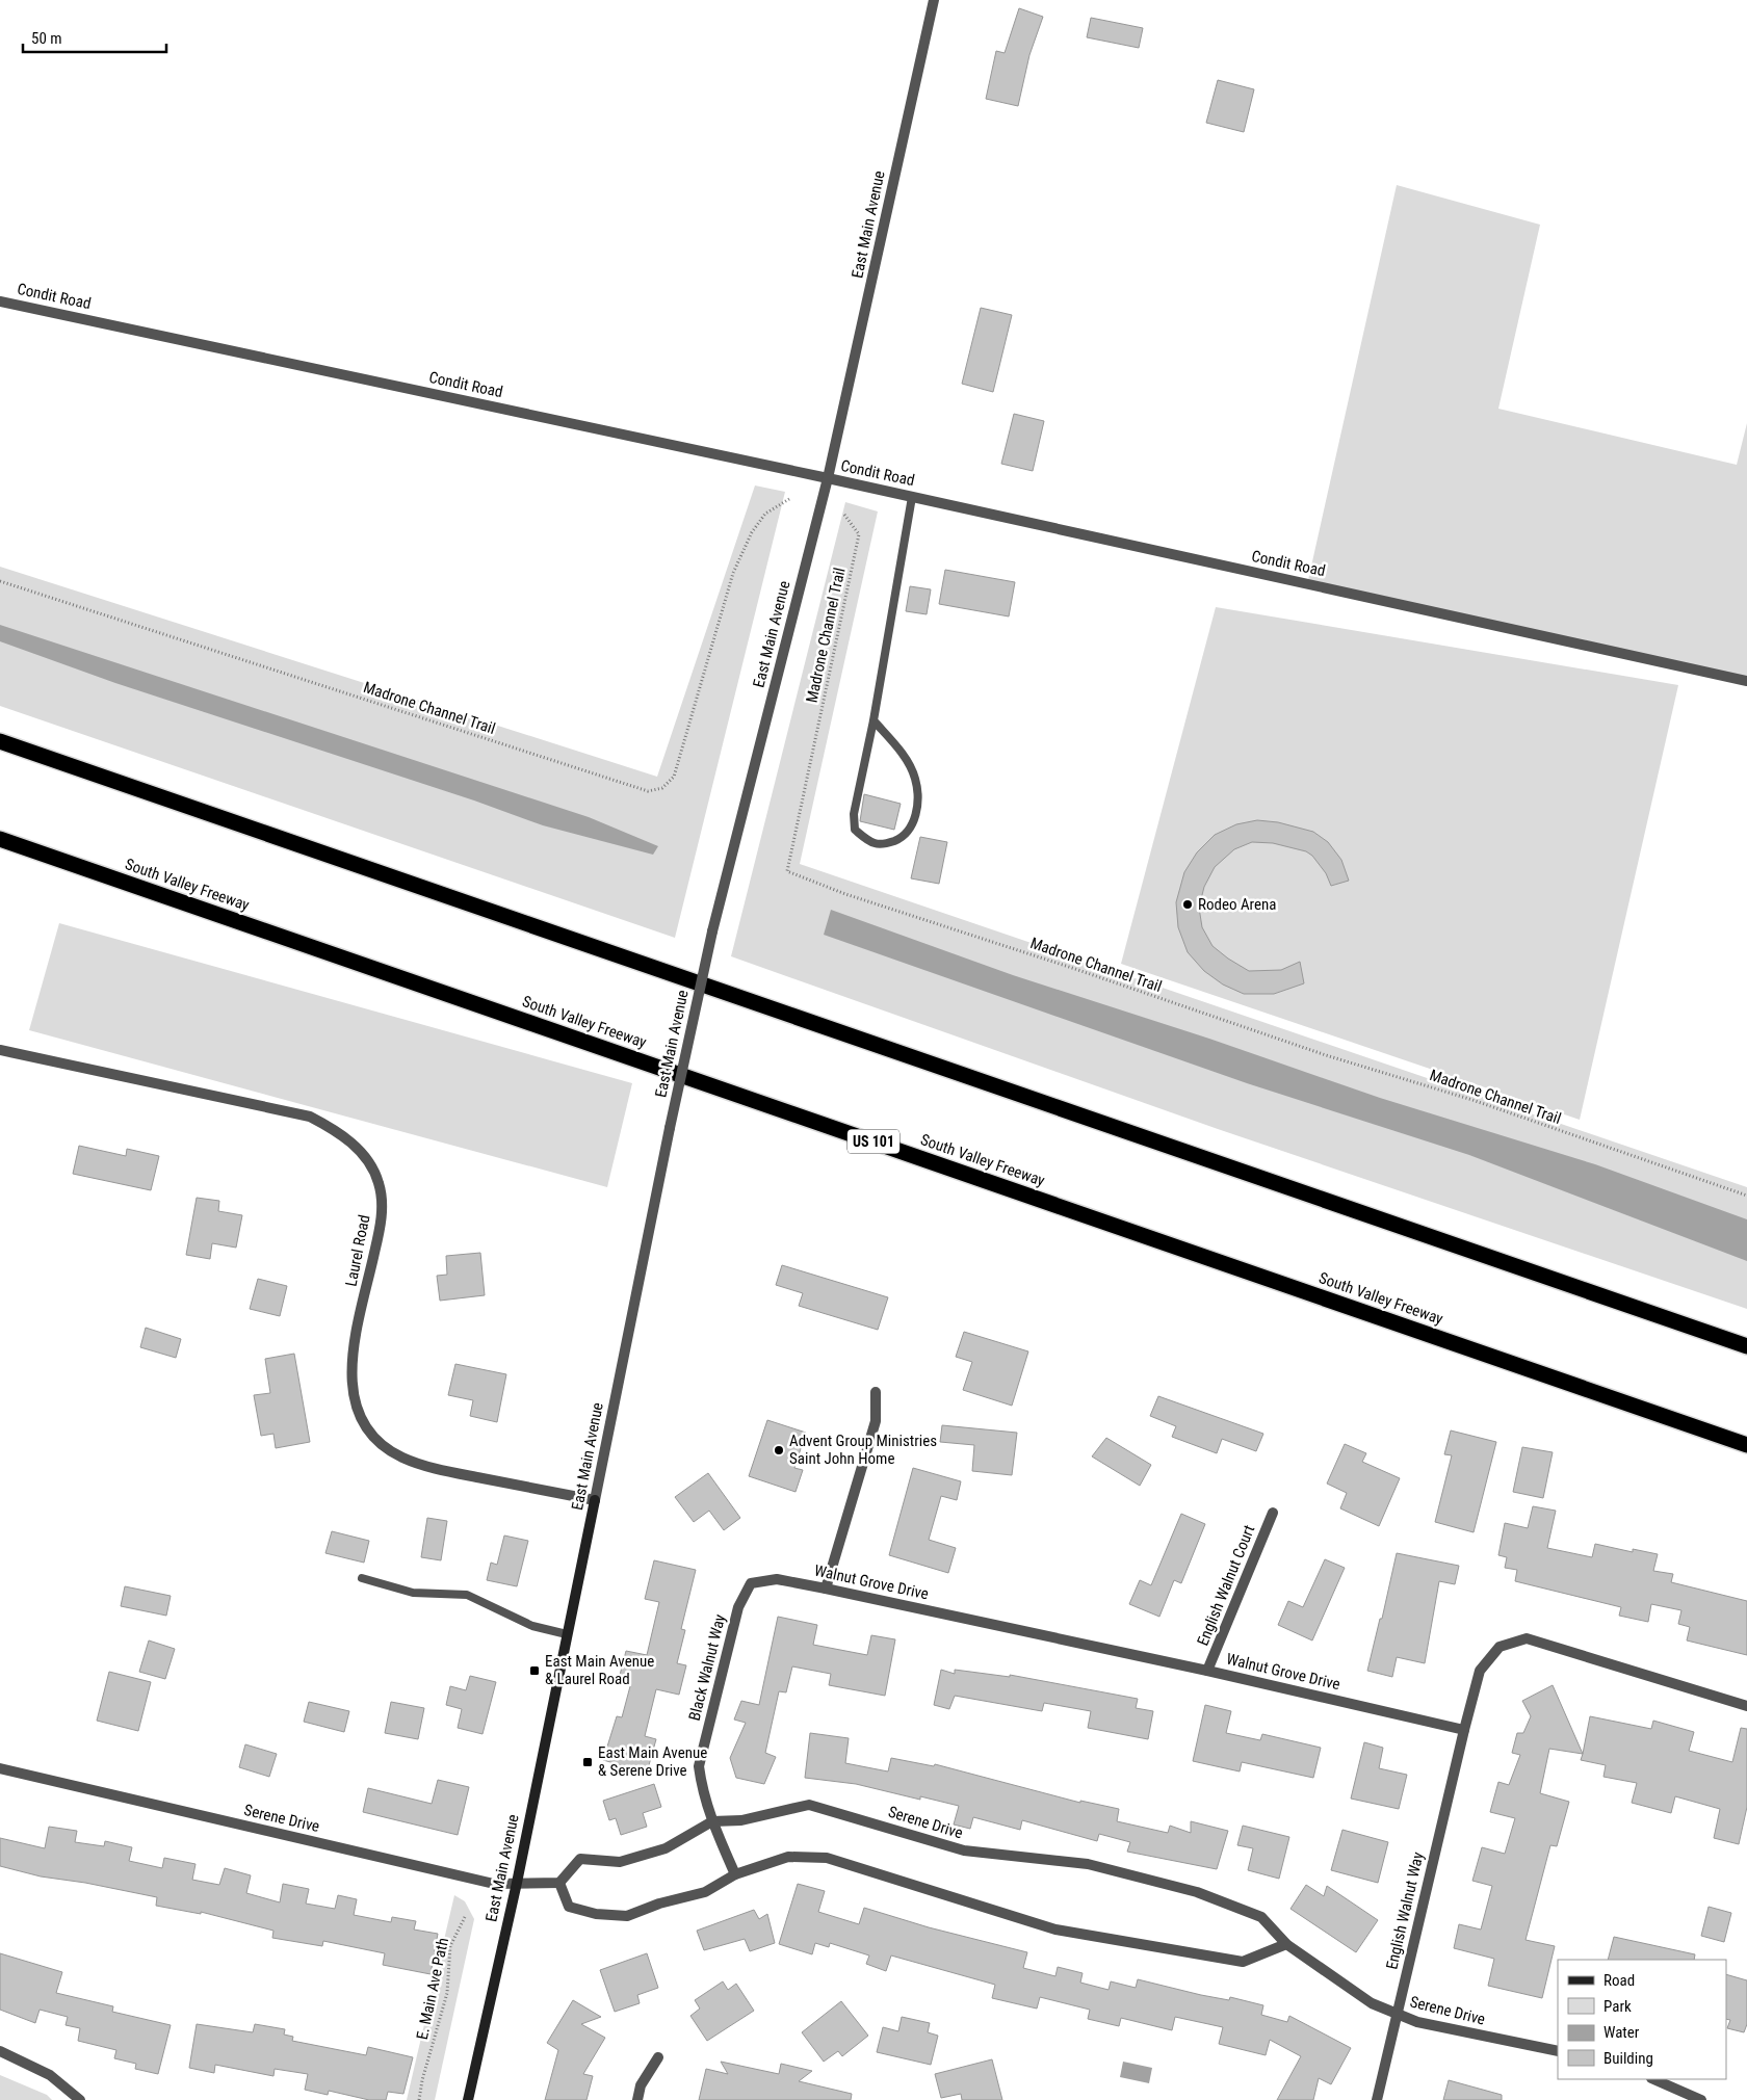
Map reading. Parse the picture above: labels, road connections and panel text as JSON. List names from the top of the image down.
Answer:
{
  "streets": {
    "highway": ["South Valley Freeway", "US 101"],
    "main road": ["East Main Avenue"],
    "street": [
      "Condit Road",
      "Laurel Road",
      "Walnut Grove Drive",
      "English Walnut Court",
      "Black Walnut Way",
      "Serene Drive",
      "English Walnut Way"
    ],
    "path": ["Madrone Channel Trail", "E. Main Ave Path"]
  },
  "crossings": [
    ["East Main Avenue", "Condit Road"],
    ["East Main Avenue", "Laurel Road"],
    ["East Main Avenue", "Serene Drive"],
    ["Walnut Grove Drive", "English Walnut Court"],
    ["Walnut Grove Drive", "Black Walnut Way"],
    ["Walnut Grove Drive", "English Walnut Way"],
    ["Black Walnut Way", "Serene Drive"],
    ["Serene Drive", "English Walnut Way"]
  ],
  "places": {
    "other": ["Rodeo Arena", "Advent Group Ministries Saint John Home"],
    "transit": ["East Main Avenue & Laurel Road", "East Main Avenue & Serene Drive"]
  },
  "legend": [
    "Road",
    "Park",
    "Water",
    "Building"
  ],
  "scale_bar": "50 m"
}
